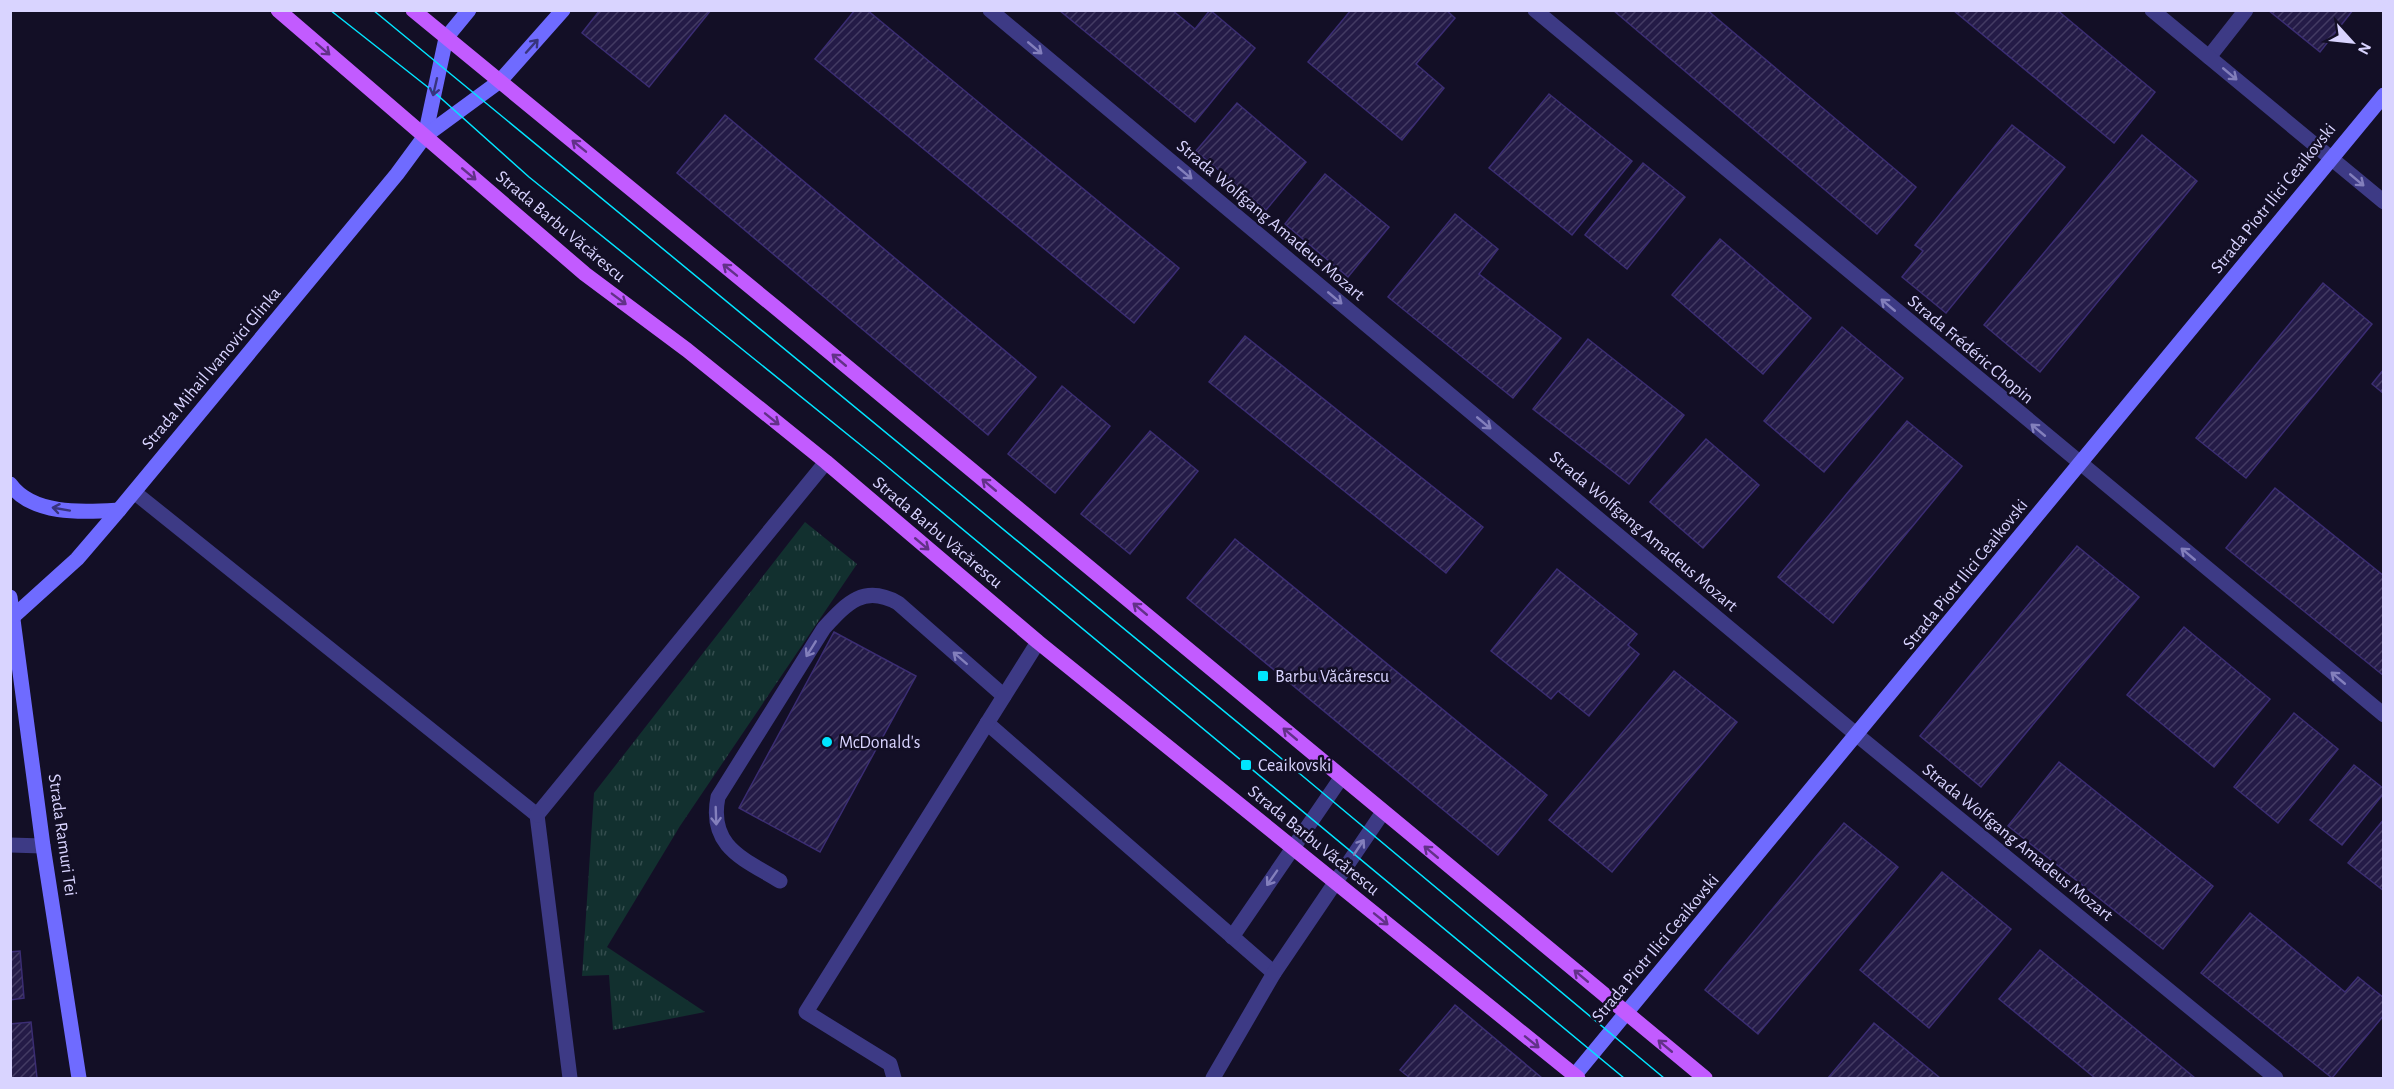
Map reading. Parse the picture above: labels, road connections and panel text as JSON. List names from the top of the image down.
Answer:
{
  "streets": {
    "main road": ["Strada Barbu Văcărescu"],
    "street": [
      "Strada Piotr Ilici Ceaikovski",
      "Strada Wolfgang Amadeus Mozart",
      "Strada Frédéric Chopin",
      "Strada Mihail Ivanovici Glinka",
      "Strada Ramuri Tei"
    ]
  },
  "crossings": [
    ["Strada Piotr Ilici Ceaikovski", "Strada Wolfgang Amadeus Mozart"],
    ["Strada Piotr Ilici Ceaikovski", "Strada Barbu Văcărescu"],
    ["Strada Piotr Ilici Ceaikovski", "Strada Frédéric Chopin"],
    ["Strada Barbu Văcărescu", "Strada Mihail Ivanovici Glinka"],
    ["Strada Mihail Ivanovici Glinka", "Strada Ramuri Tei"]
  ],
  "one_way": ["Strada Wolfgang Amadeus Mozart", "Strada Frédéric Chopin"],
  "places": {
    "transit": ["Barbu Văcărescu", "Ceaikovski"],
    "other": ["McDonald's"]
  },
  "north": "bottom right"
}
